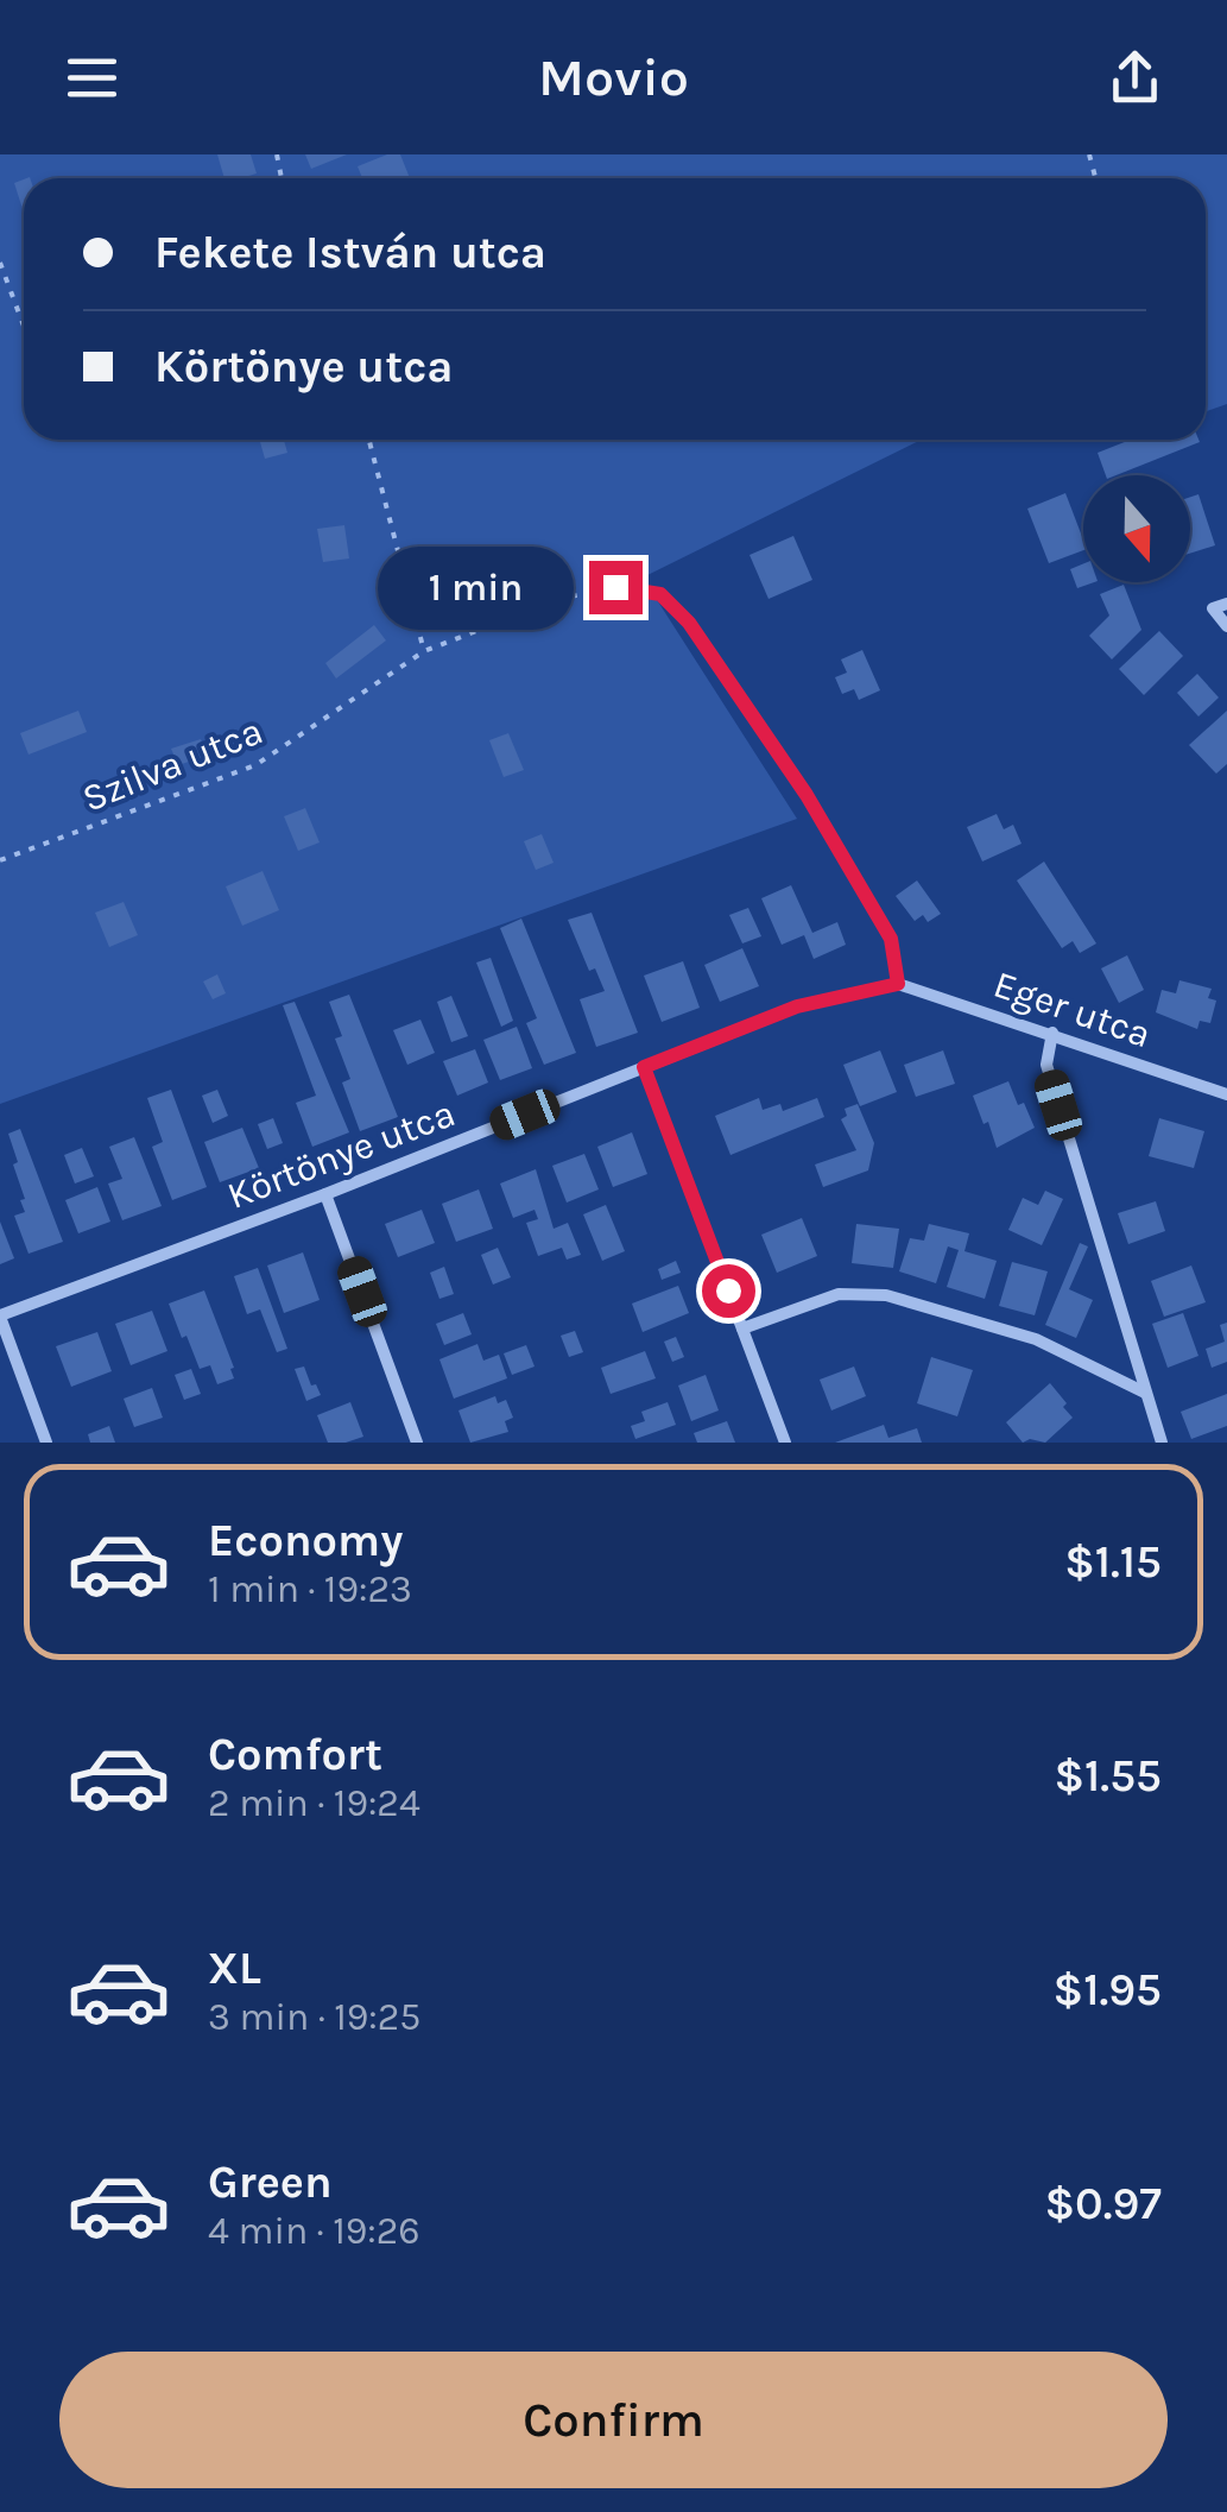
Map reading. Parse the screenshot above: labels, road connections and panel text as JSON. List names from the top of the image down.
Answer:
{
  "streets": {
    "street": ["Eger utca", "Körtönye utca"],
    "path": ["Szilva utca"]
  },
  "crossings": [
    ["Eger utca", "Körtönye utca"]
  ],
  "north": "bottom",
  "page": {
    "header": "Movio",
    "banner": ["Fekete István utca", "Körtönye utca"],
    "bubble": "1 min",
    "list": [
      {
        "name": "Economy",
        "note": "1 min · 19:23",
        "value": "$1.15"
      },
      {
        "name": "Comfort",
        "note": "2 min · 19:24",
        "value": "$1.55"
      },
      {
        "name": "XL",
        "note": "3 min · 19:25",
        "value": "$1.95"
      },
      {
        "name": "Green",
        "note": "4 min · 19:26",
        "value": "$0.97"
      }
    ],
    "buttons": "Confirm"
  }
}
